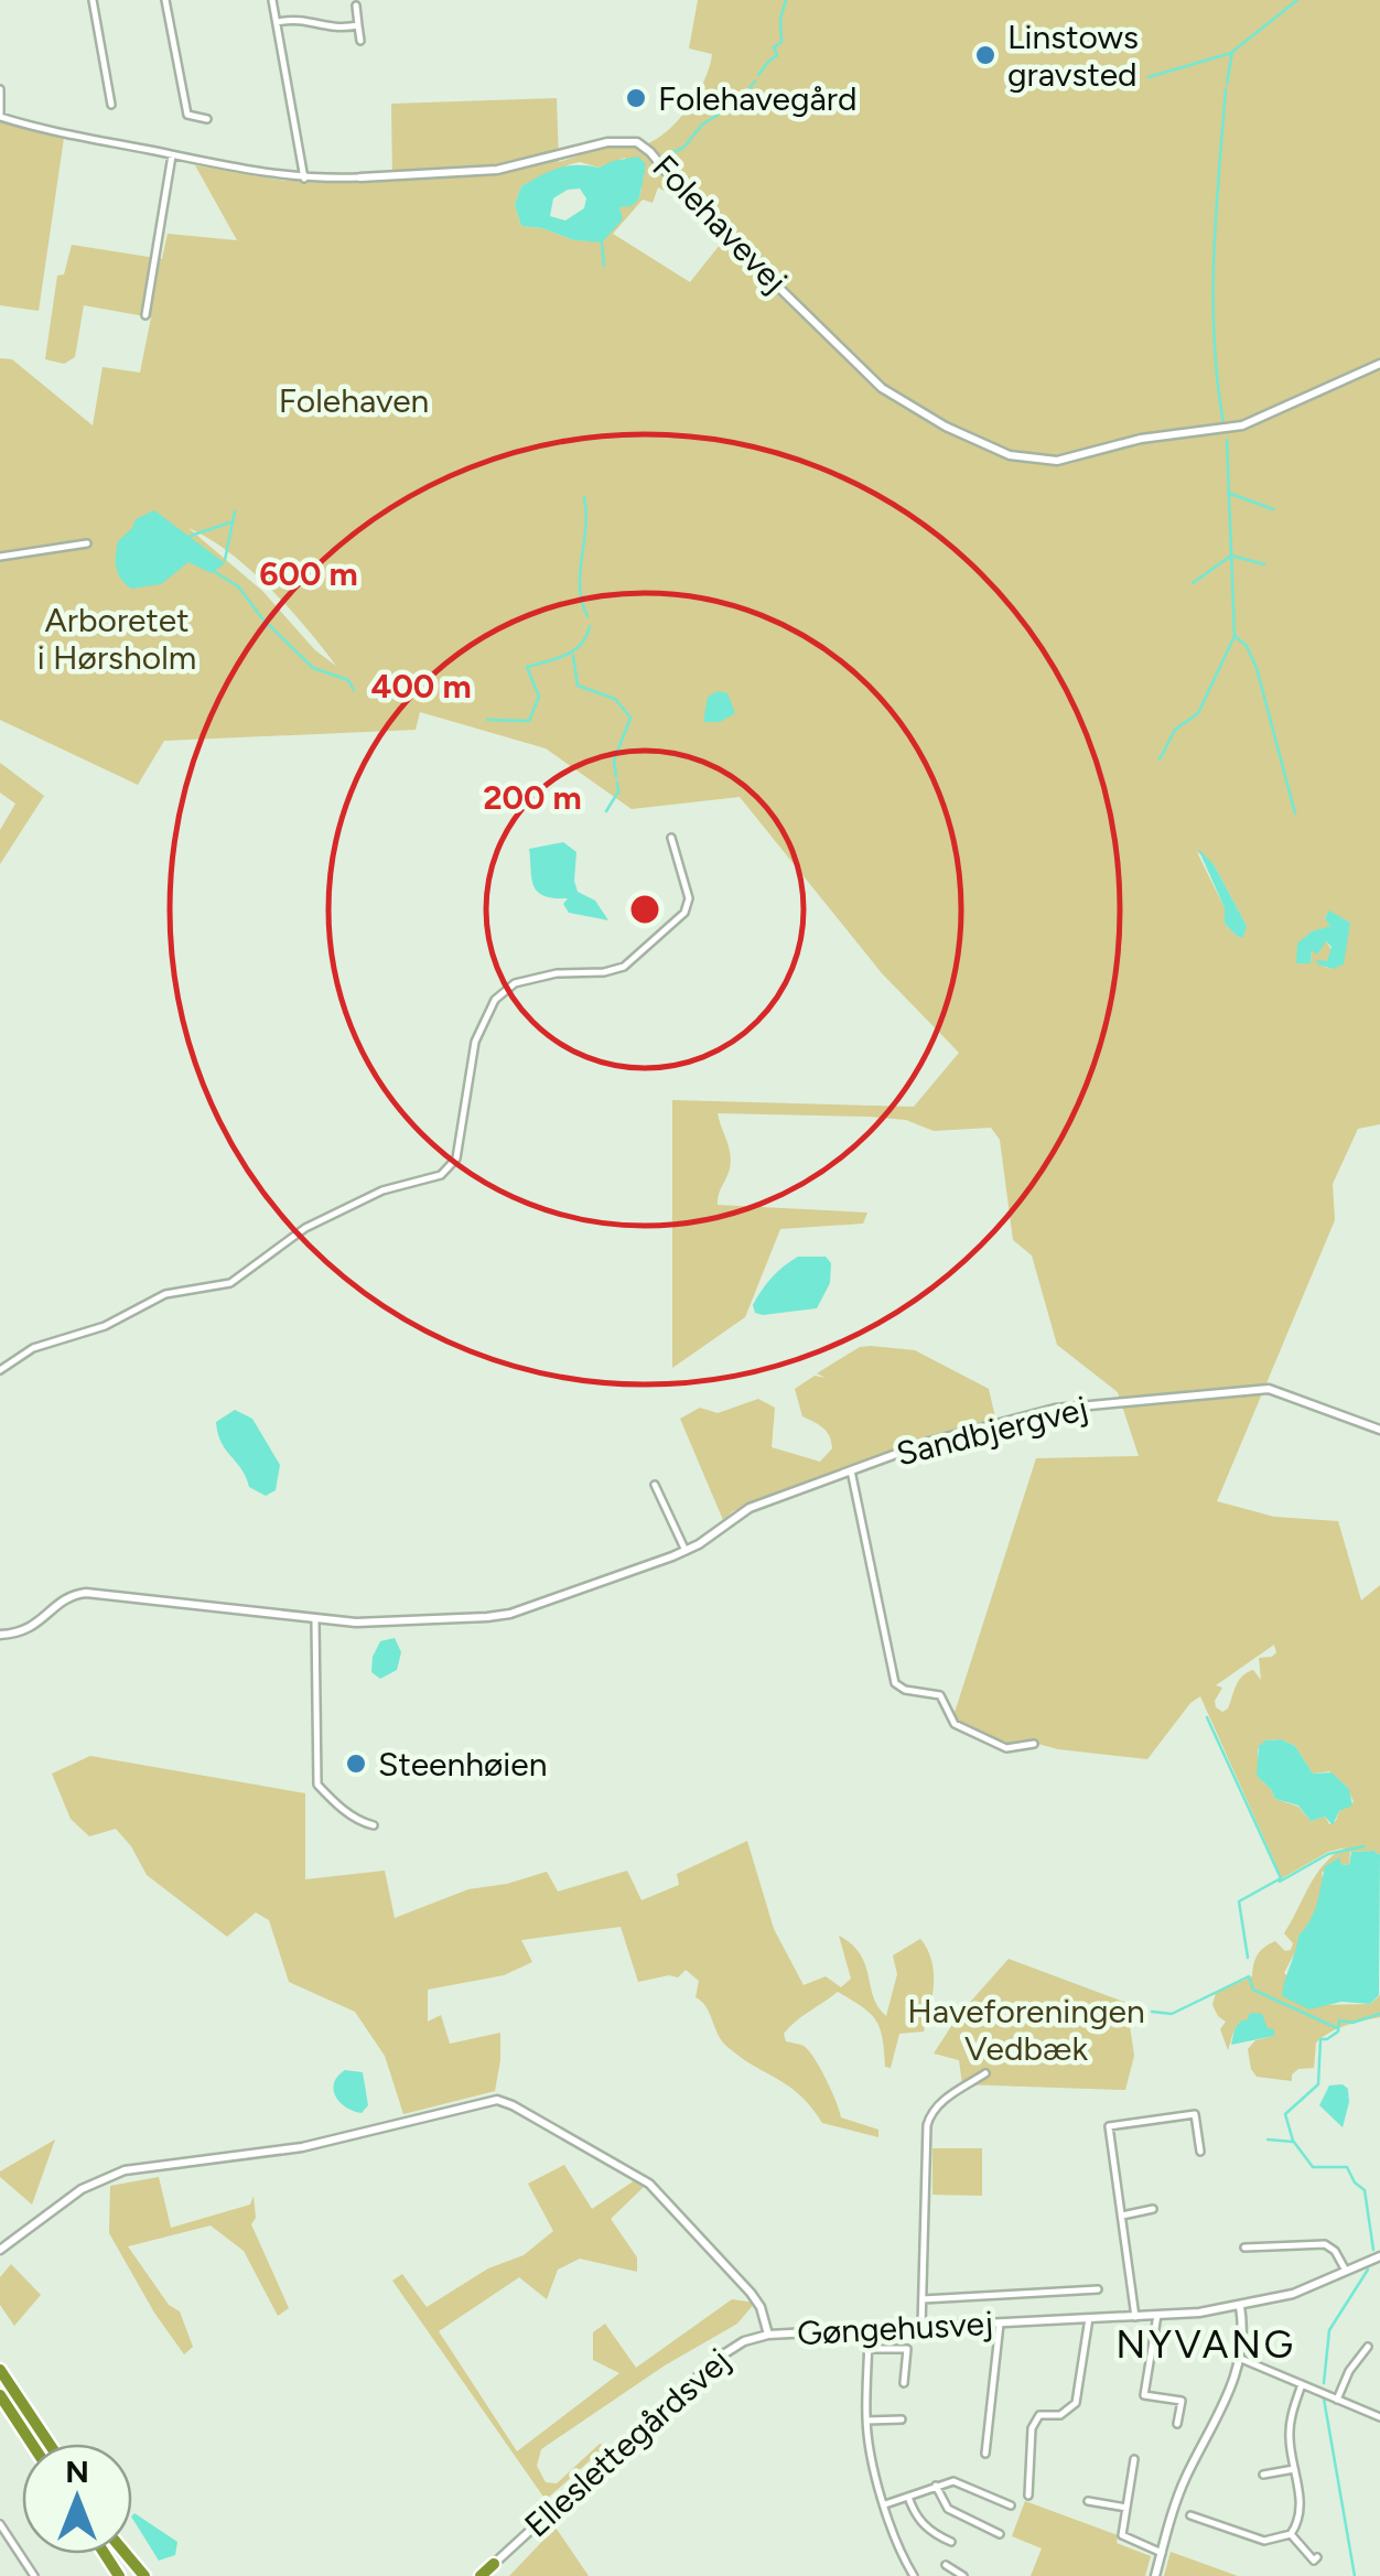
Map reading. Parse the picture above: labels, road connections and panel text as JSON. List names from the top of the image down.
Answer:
{
  "streets": {
    "street": [
      "Folehavevej",
      "Sandbjergvej",
      "Gøngehusvej",
      "Elleslettegårdsvej"
    ]
  },
  "crossings": [
    ["Gøngehusvej", "Elleslettegårdsvej"]
  ],
  "districts": ["NYVANG"],
  "parks": ["Folehaven", "Arboretet i Hørsholm", "Haveforeningen Vedbæk"],
  "places": ["Linstows gravsted", "Folehavegård", "Steenhøien"],
  "north": "top",
  "rings": ["600 m", "400 m", "200 m"]
}
